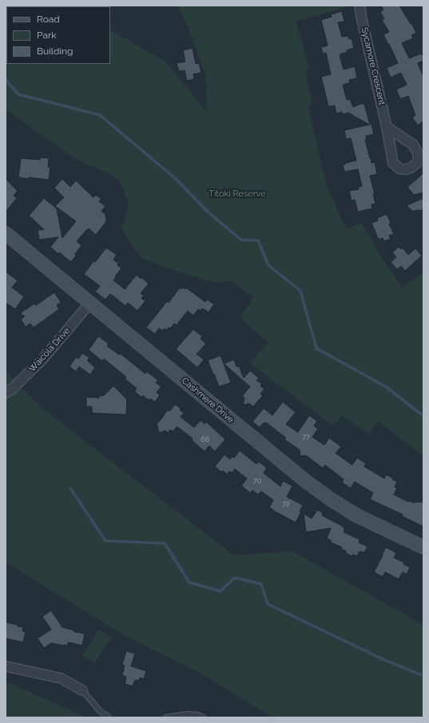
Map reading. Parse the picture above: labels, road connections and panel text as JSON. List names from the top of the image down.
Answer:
{
  "streets": {
    "street": ["Sycamore Crescent", "Waicola Drive", "Cashmere Drive"]
  },
  "crossings": [
    ["Waicola Drive", "Cashmere Drive"]
  ],
  "parks": ["Titoki Reserve"],
  "house_numbers": [
    "77",
    "66",
    "70",
    "72"
  ],
  "legend": ["Road", "Park", "Building"]
}
